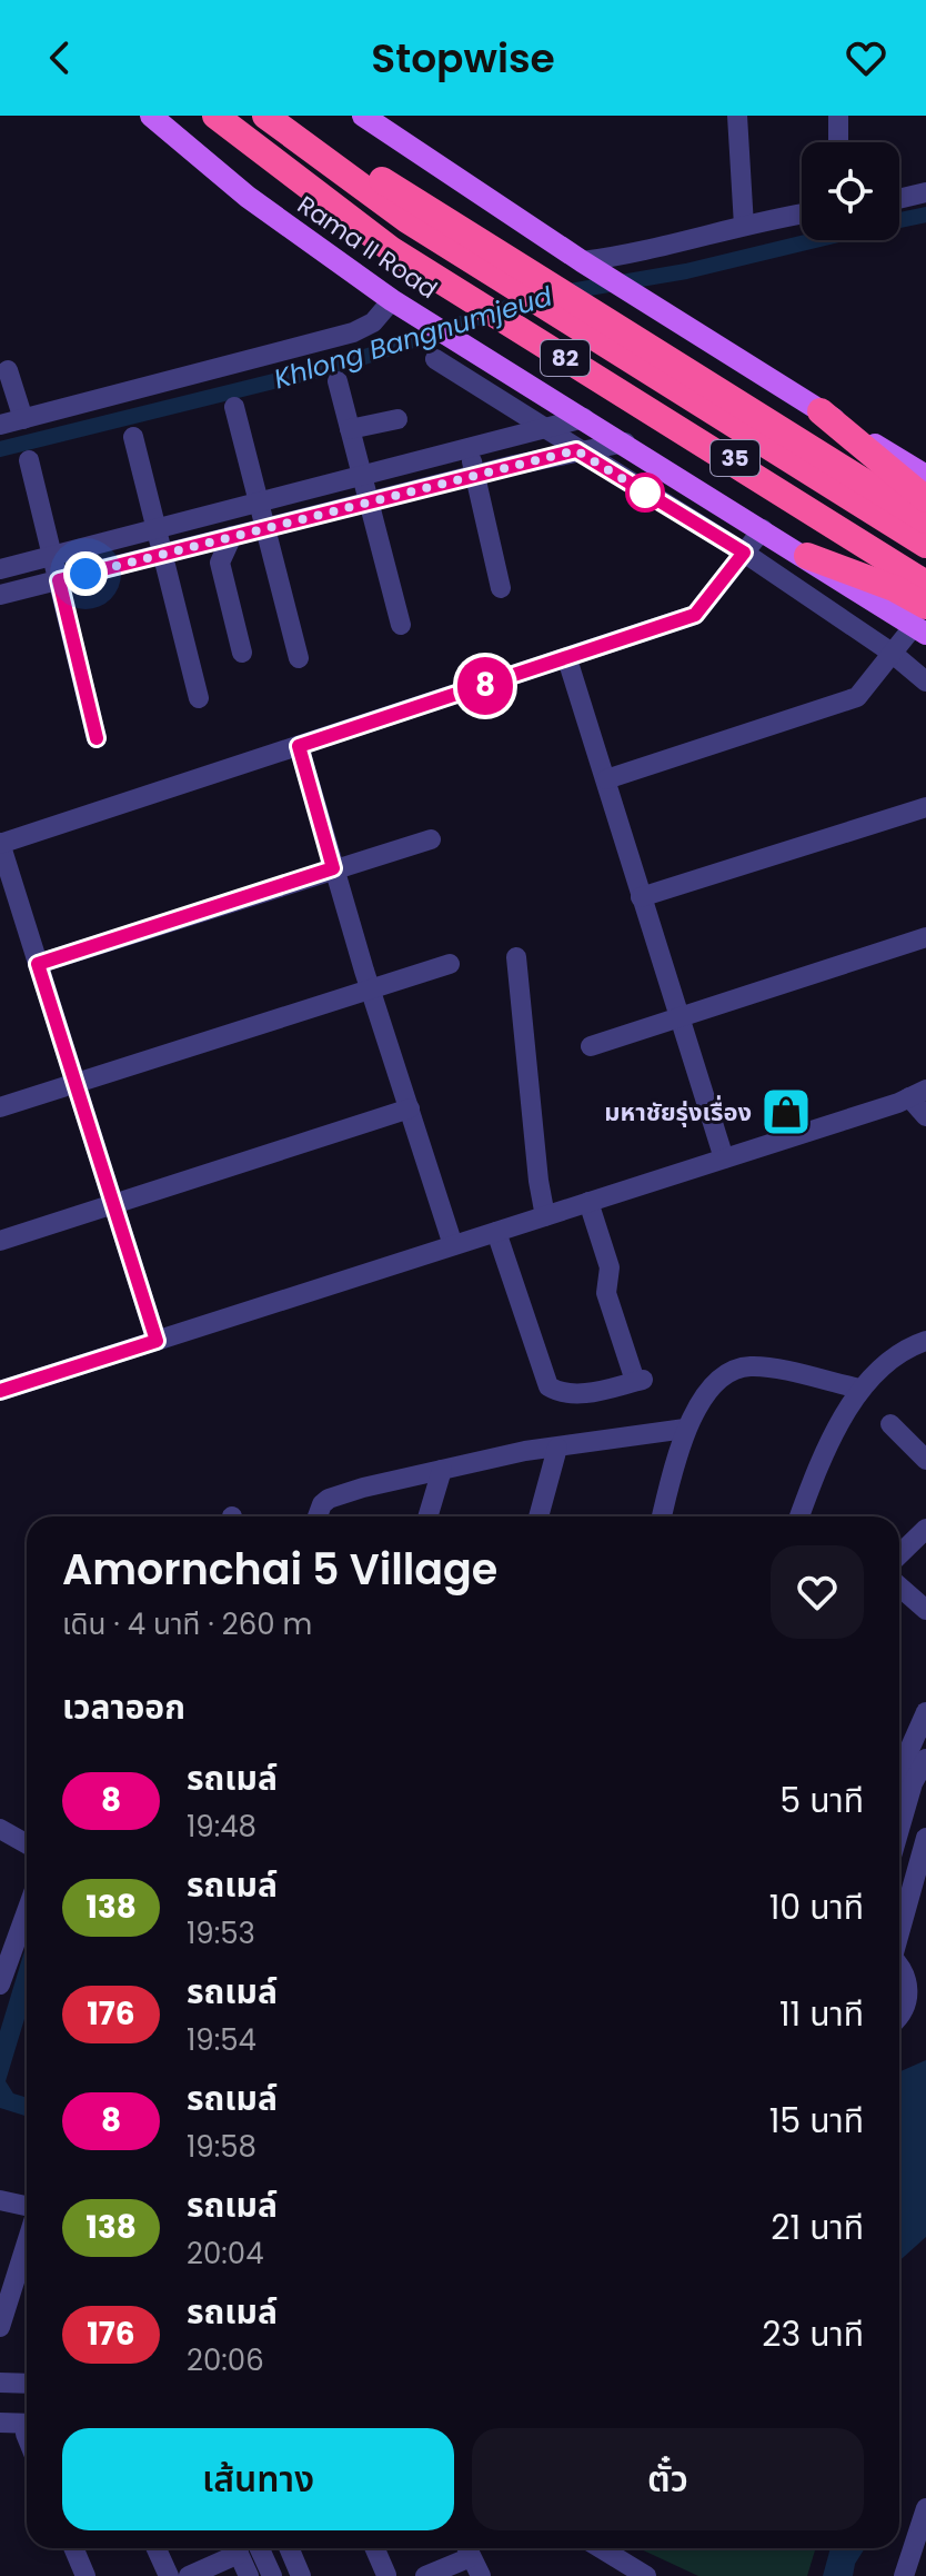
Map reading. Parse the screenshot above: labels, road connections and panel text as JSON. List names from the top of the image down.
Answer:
{
  "streets": {
    "highway": ["Rama II Road", "82", "35"]
  },
  "crossings": [
    ["Rama II Road", "82"]
  ],
  "water": ["Khlong Bangnumjeud"],
  "places": {
    "shop": ["มหาชัยรุ่งเรื่อง"]
  },
  "lines": ["bus line 8"],
  "page": {
    "header": "Stopwise",
    "on_map": "8",
    "heading": [
      ["Amornchai 5 Village", "เดิน · 4 นาที · 260 m"],
      "เวลาออก"
    ],
    "list": [
      {
        "mark": "8",
        "name": "รถเมล์",
        "note": "19:48",
        "value": "5 นาที"
      },
      {
        "mark": "138",
        "name": "รถเมล์",
        "note": "19:53",
        "value": "10 นาที"
      },
      {
        "mark": "176",
        "name": "รถเมล์",
        "note": "19:54",
        "value": "11 นาที"
      },
      {
        "mark": "8",
        "name": "รถเมล์",
        "note": "19:58",
        "value": "15 นาที"
      },
      {
        "mark": "138",
        "name": "รถเมล์",
        "note": "20:04",
        "value": "21 นาที"
      },
      {
        "mark": "176",
        "name": "รถเมล์",
        "note": "20:06",
        "value": "23 นาที"
      }
    ],
    "buttons": ["เส้นทาง", "ตั๋ว"]
  }
}
